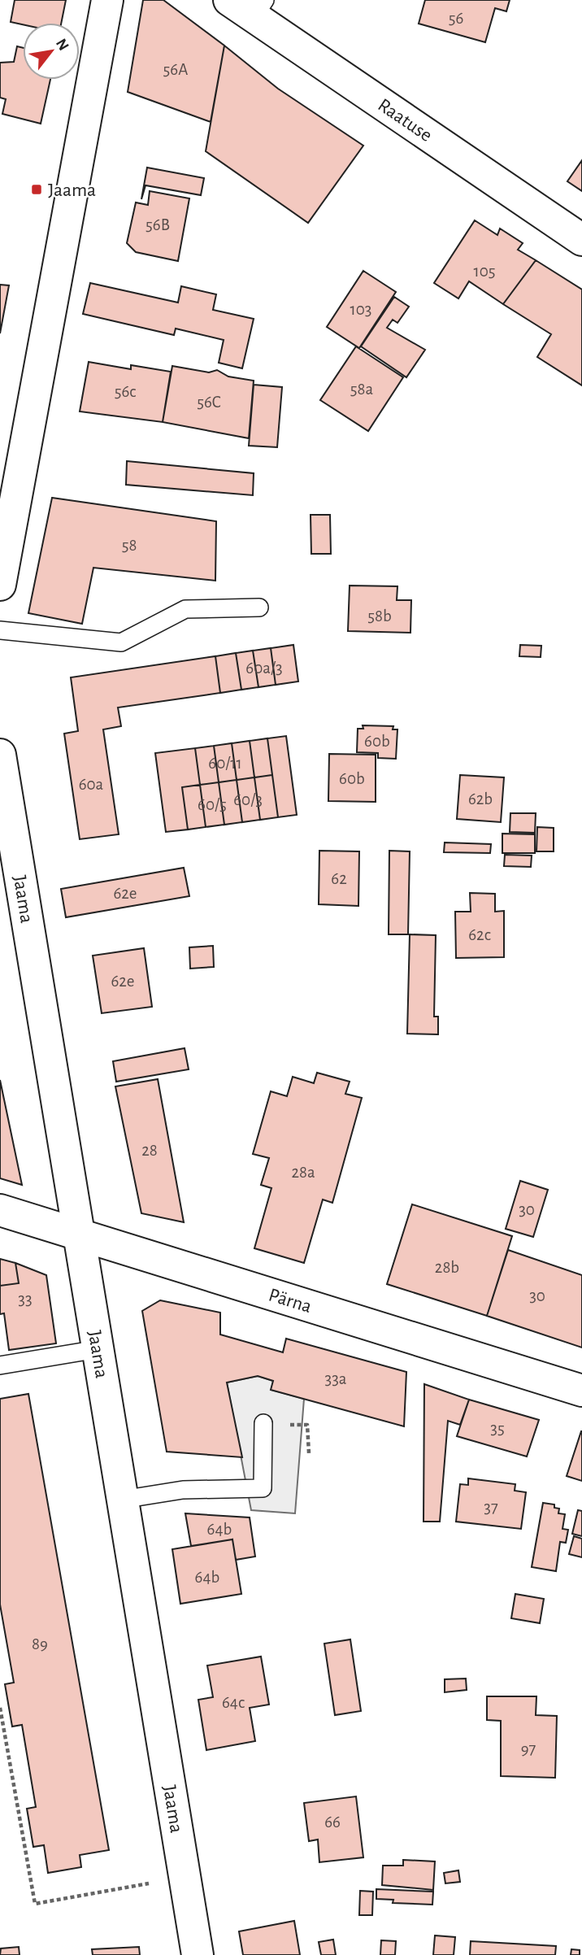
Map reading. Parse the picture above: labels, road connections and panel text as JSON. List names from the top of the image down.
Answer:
{
  "streets": {
    "street": ["Raatuse", "Jaama", "Pärna"]
  },
  "crossings": [
    ["Jaama", "Pärna"]
  ],
  "places": {
    "transit": ["Jaama"]
  },
  "house_numbers": [
    "56",
    "56A",
    "56B",
    "105",
    "103",
    "58a",
    "56c",
    "56C",
    "58",
    "58b",
    "60a/3",
    "60b",
    "60/11",
    "60b",
    "60a",
    "62b",
    "60/3",
    "60/5",
    "62",
    "62e",
    "62c",
    "62e",
    "28",
    "28a",
    "30",
    "28b",
    "30",
    "33",
    "33a",
    "35",
    "37",
    "64b",
    "64b",
    "89",
    "64c",
    "97",
    "66"
  ],
  "north": "top right"
}
